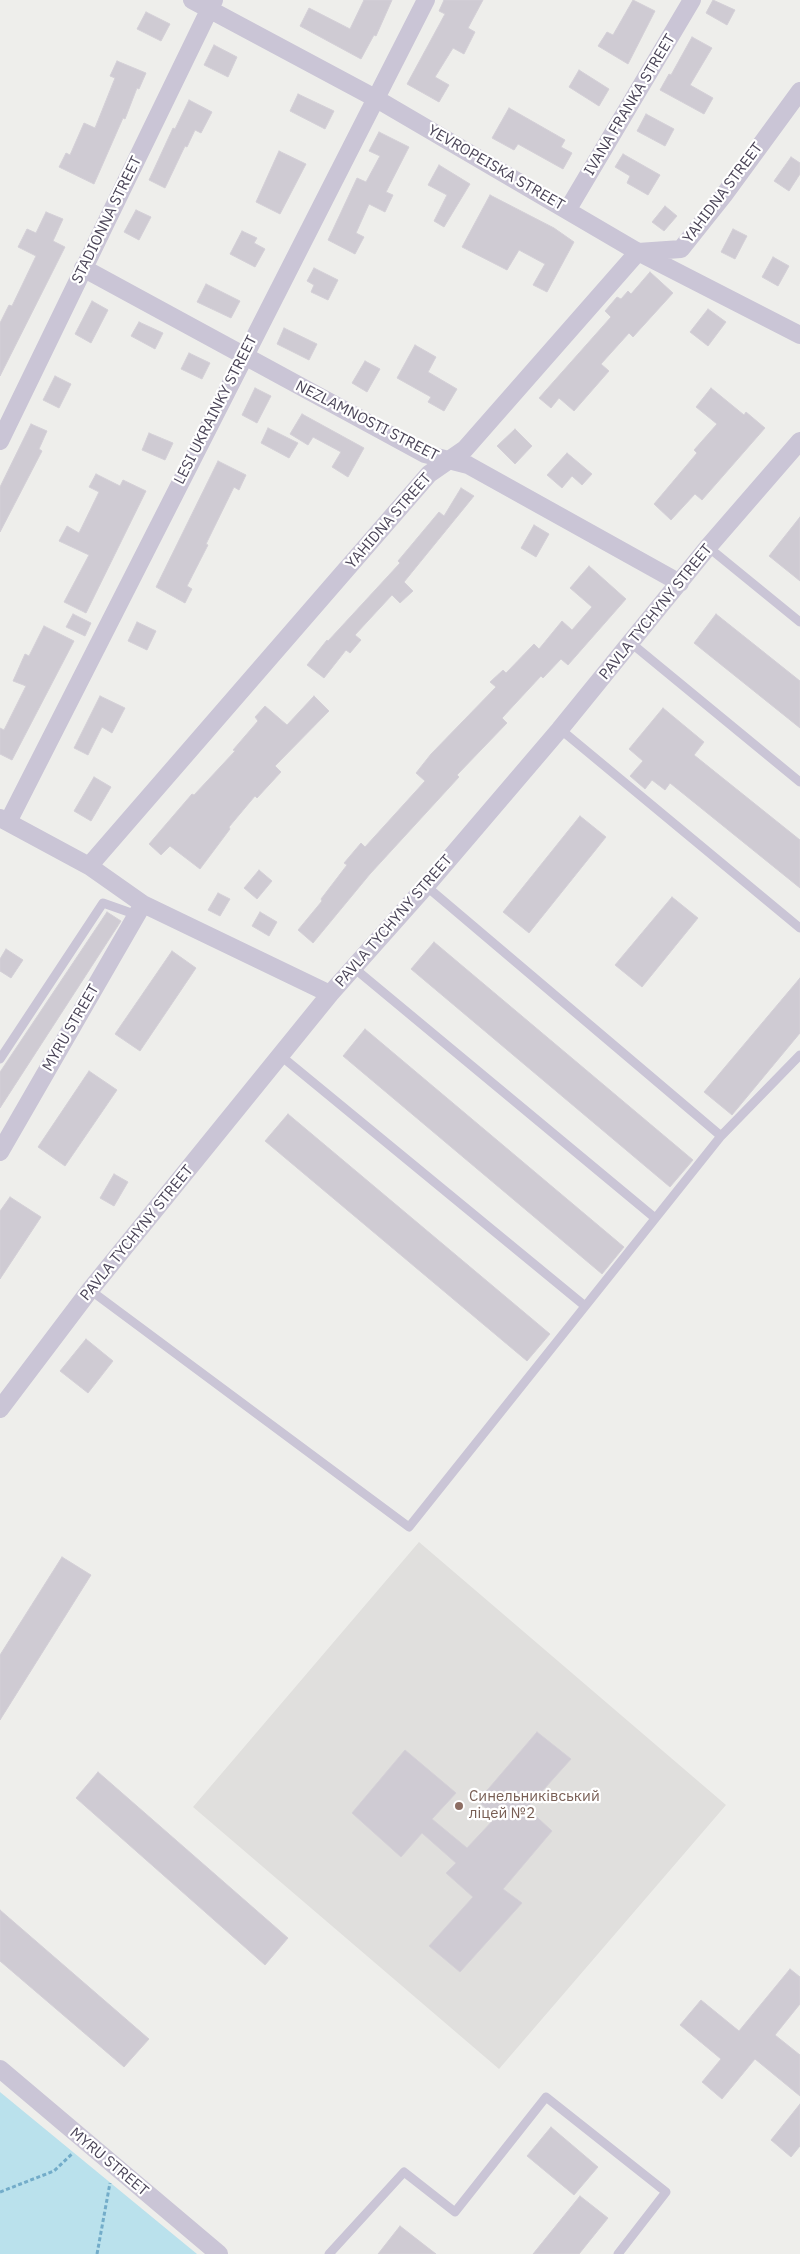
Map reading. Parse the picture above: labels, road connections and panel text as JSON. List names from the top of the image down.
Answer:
{
  "streets": {
    "street": [
      "IVANA FRANKA STREET",
      "YEVROPEISKA STREET",
      "YAHIDNA STREET",
      "STADIONNA STREET",
      "LESI UKRAINKY STREET",
      "NEZLAMNOSTI STREET",
      "PAVLA TYCHYNY STREET",
      "MYRU STREET"
    ]
  },
  "crossings": [
    ["IVANA FRANKA STREET", "YEVROPEISKA STREET"],
    ["YEVROPEISKA STREET", "YAHIDNA STREET"],
    ["YEVROPEISKA STREET", "STADIONNA STREET"],
    ["YEVROPEISKA STREET", "LESI UKRAINKY STREET"],
    ["YAHIDNA STREET", "NEZLAMNOSTI STREET"],
    ["STADIONNA STREET", "NEZLAMNOSTI STREET"],
    ["LESI UKRAINKY STREET", "NEZLAMNOSTI STREET"],
    ["NEZLAMNOSTI STREET", "PAVLA TYCHYNY STREET"]
  ],
  "places": ["Синельниківський ліцей №2"]
}
